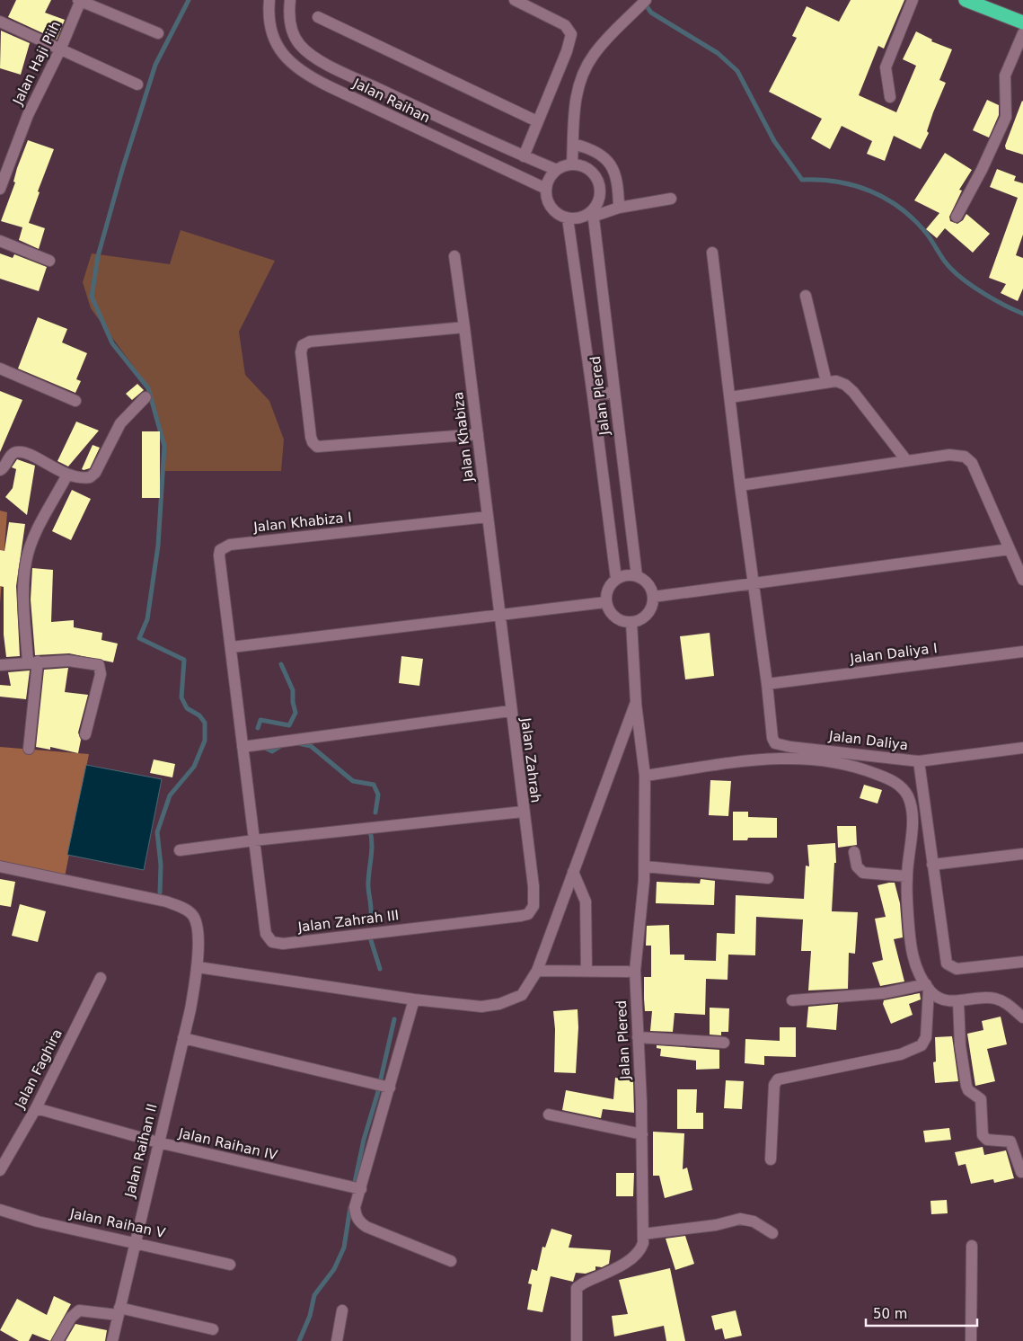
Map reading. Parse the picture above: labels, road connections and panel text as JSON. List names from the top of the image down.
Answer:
{
  "streets": {
    "street": [
      "Jalan Haji Piih",
      "Jalan Raihan",
      "Jalan Plered",
      "Jalan Khabiza",
      "Jalan Khabiza I",
      "Jalan Daliya I",
      "Jalan Daliya",
      "Jalan Zahrah",
      "Jalan Zahrah III",
      "Jalan Faghira",
      "Jalan Raihan IV",
      "Jalan Raihan II",
      "Jalan Raihan V"
    ]
  },
  "crossings": [
    ["Jalan Raihan", "Jalan Plered"],
    ["Jalan Khabiza", "Jalan Khabiza I"],
    ["Jalan Khabiza", "Jalan Zahrah"],
    ["Jalan Daliya I", "Jalan Daliya"],
    ["Jalan Zahrah", "Jalan Zahrah III"],
    ["Jalan Faghira", "Jalan Raihan IV"],
    ["Jalan Raihan IV", "Jalan Raihan II"],
    ["Jalan Raihan II", "Jalan Raihan V"]
  ],
  "scale_bar": "50 m"
}
